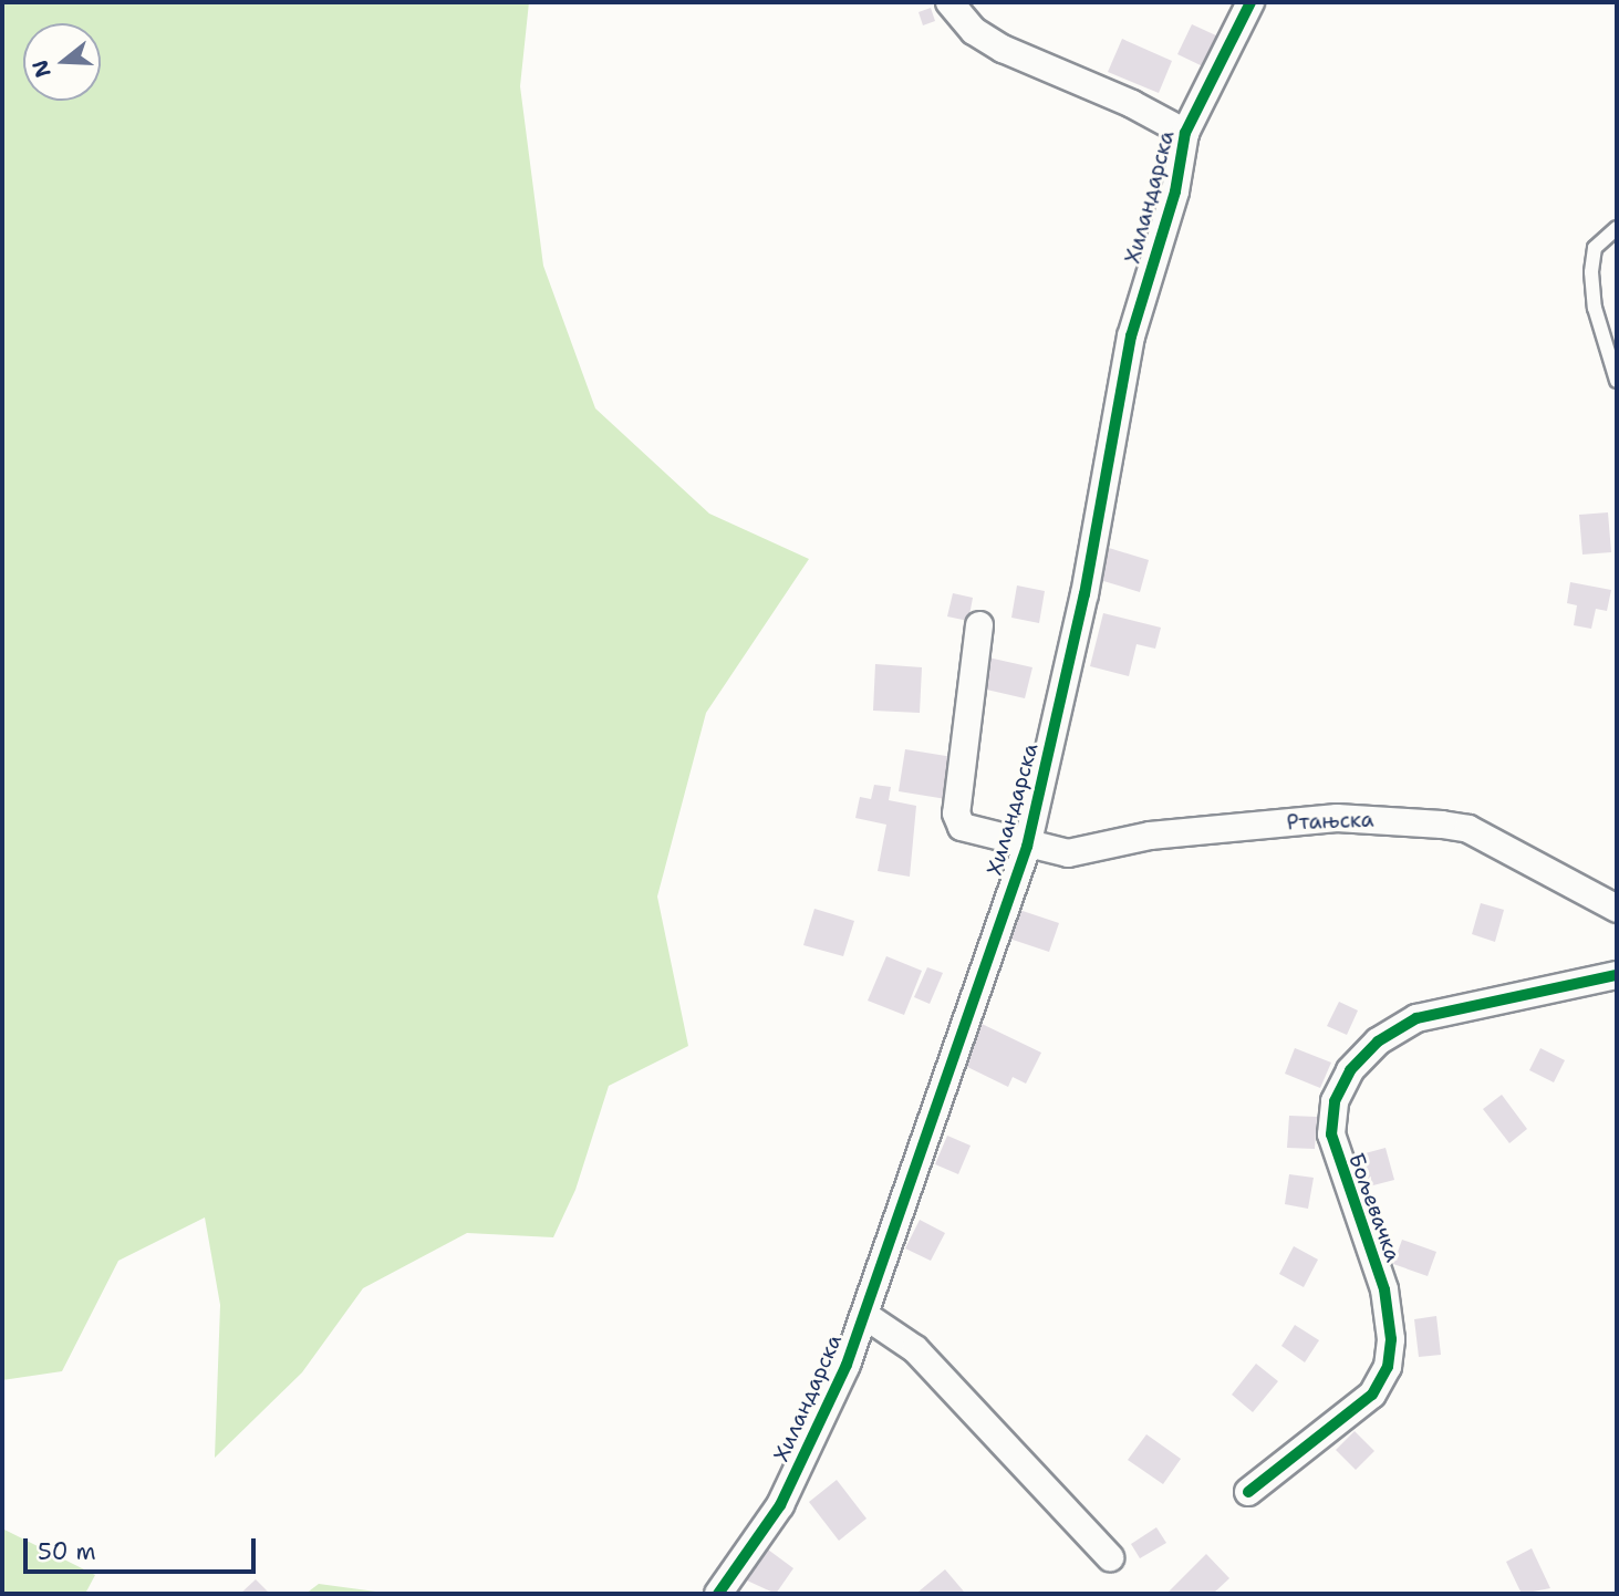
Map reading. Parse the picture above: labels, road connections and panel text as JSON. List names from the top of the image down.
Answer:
{
  "streets": {
    "street": ["Хиландарска", "Ртањска", "Бољевачка"]
  },
  "crossings": [
    ["Хиландарска", "Ртањска"]
  ],
  "scale_bar": "50 m",
  "north": "left"
}
